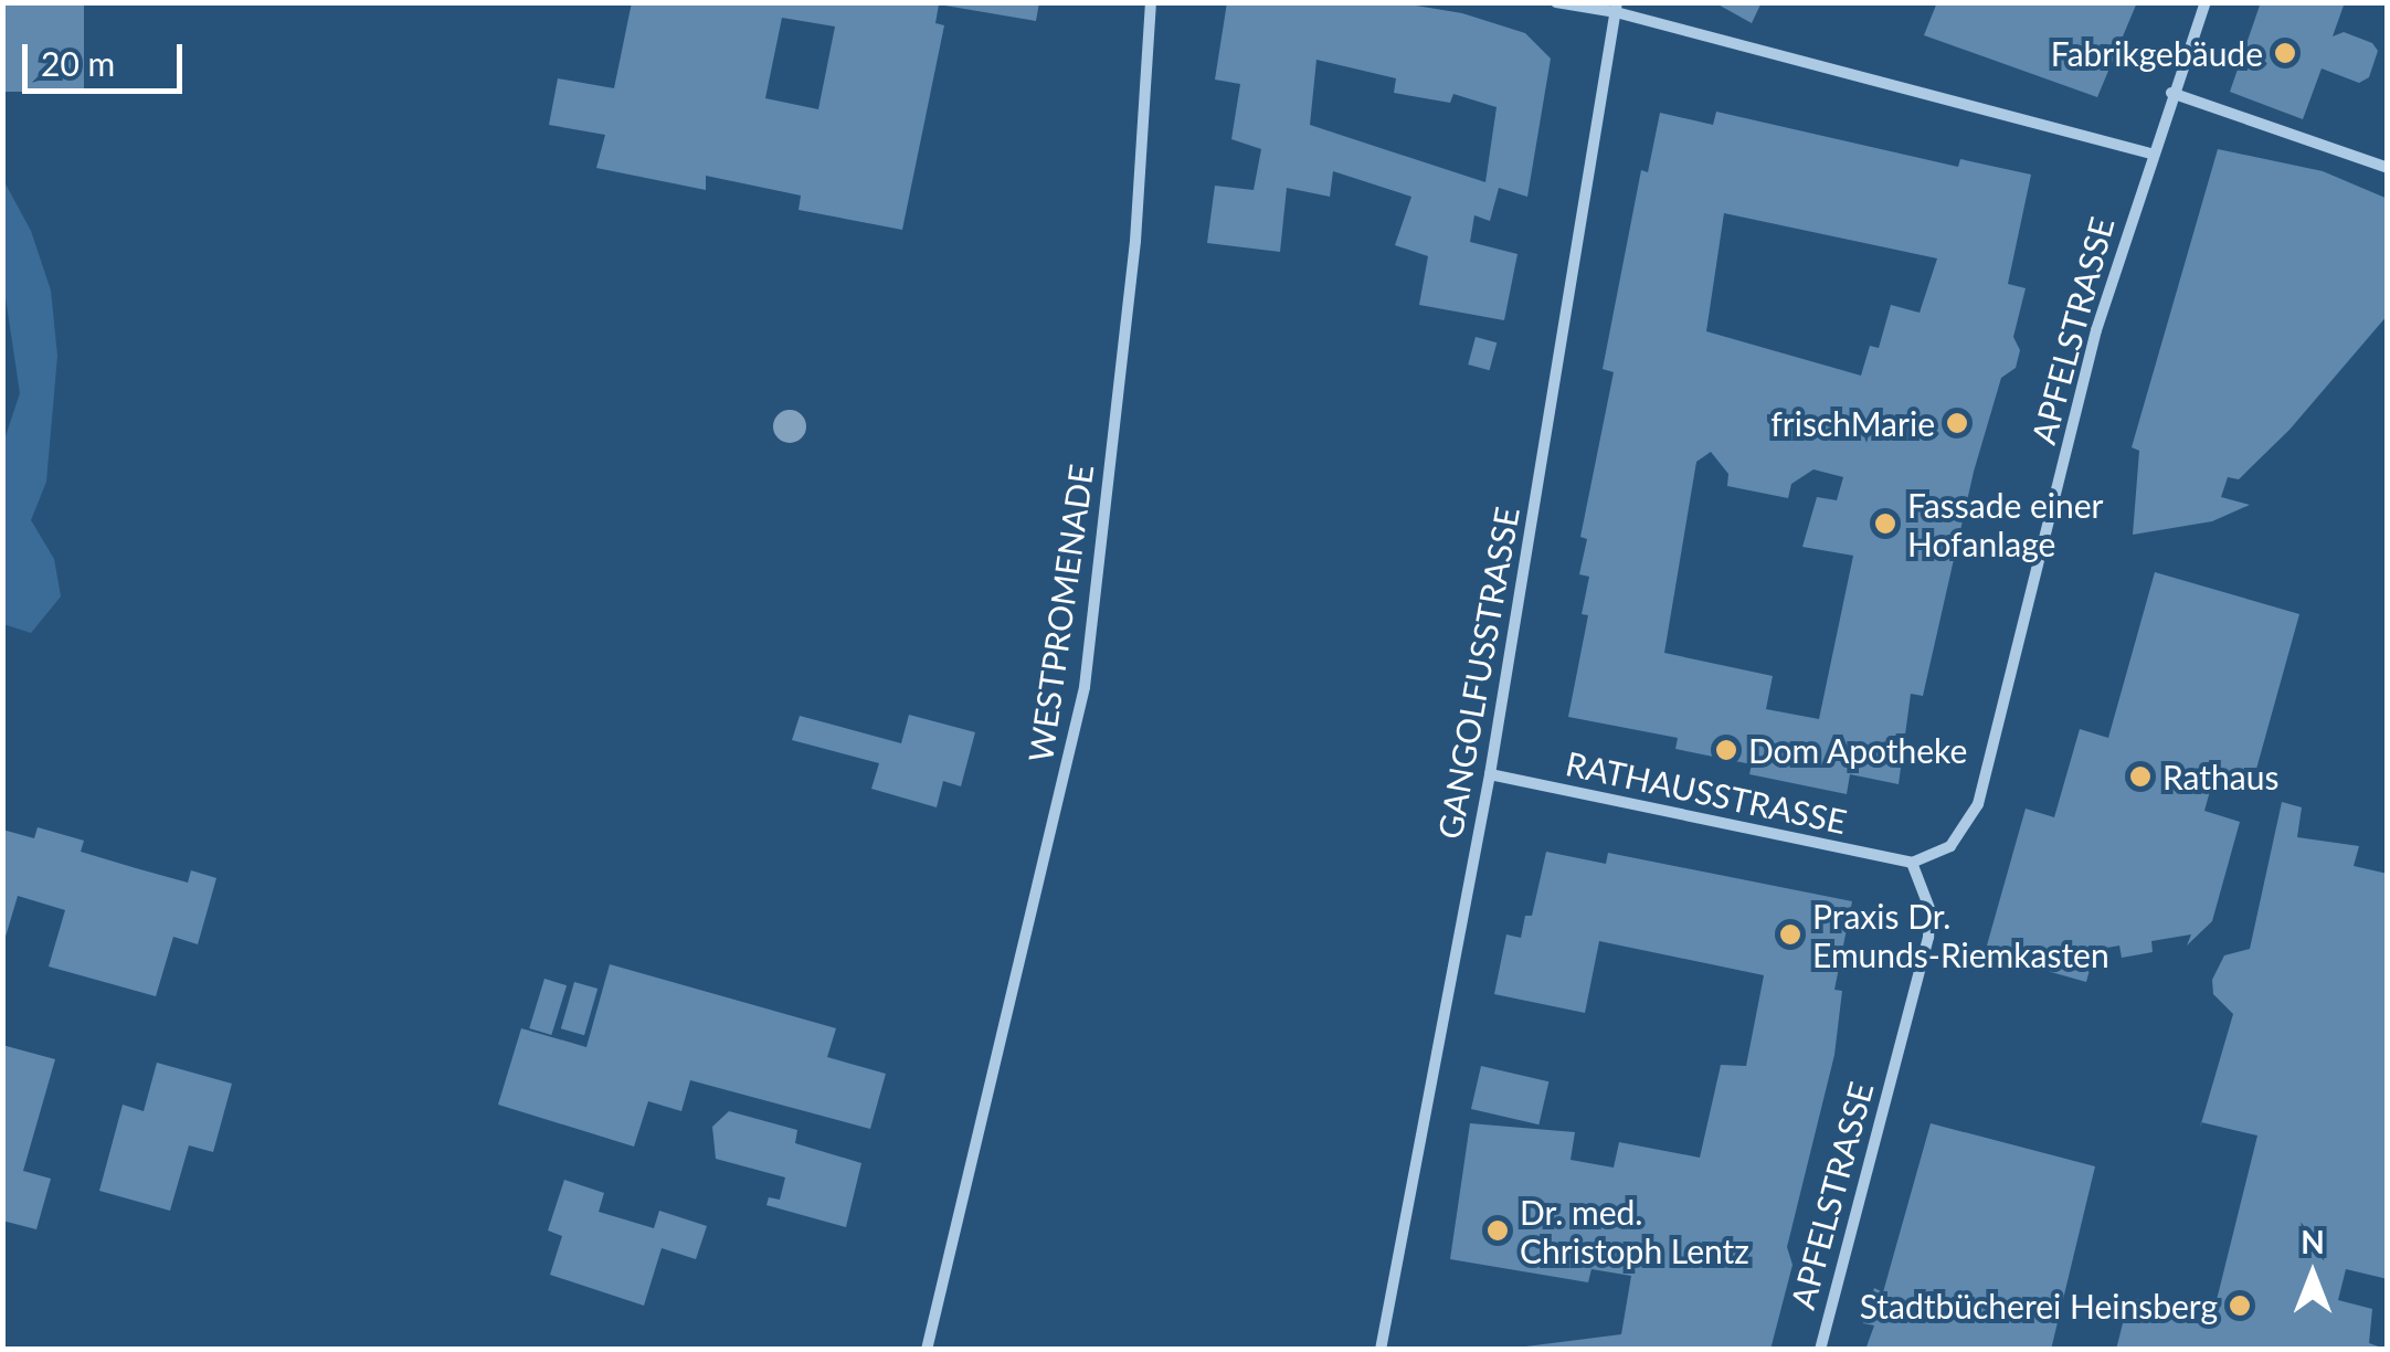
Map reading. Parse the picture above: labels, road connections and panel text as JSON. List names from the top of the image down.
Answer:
{
  "streets": {
    "street": [
      "APFELSTRASSE",
      "WESTPROMENADE",
      "GANGOLFUSSTRASSE",
      "RATHAUSSTRASSE"
    ]
  },
  "crossings": [
    ["APFELSTRASSE", "RATHAUSSTRASSE"],
    ["GANGOLFUSSTRASSE", "RATHAUSSTRASSE"]
  ],
  "places": [
    "Fabrikgebäude",
    "frischMarie",
    "Fassade einer Hofanlage",
    "Dom Apotheke",
    "Rathaus",
    "Praxis Dr. Emunds-Riemkasten",
    "Dr. med. Christoph Lentz",
    "Stadtbücherei Heinsberg"
  ],
  "scale_bar": "20 m",
  "north": "top"
}
